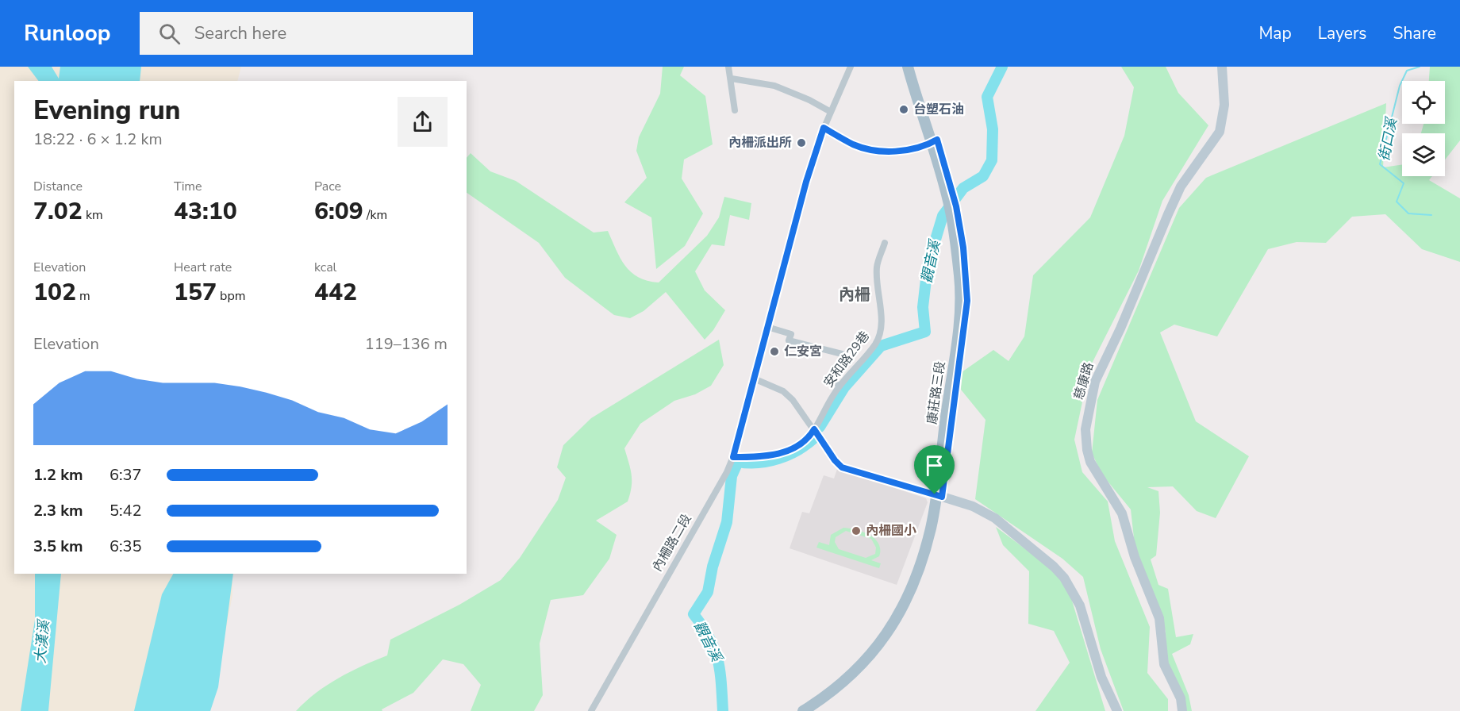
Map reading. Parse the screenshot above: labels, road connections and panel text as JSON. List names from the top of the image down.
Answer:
{
  "streets": {
    "main road": ["康莊路三段"],
    "street": ["安和路29巷", "慈康路", "內柵路二段"]
  },
  "crossings": [
    ["安和路29巷", "內柵路二段"]
  ],
  "districts": ["內柵"],
  "water": ["街口溪", "觀音溪", "大漢溪"],
  "places": [
    "台塑石油",
    "內柵派出所",
    "仁安宮",
    "內柵國小"
  ],
  "page": {
    "header": "Runloop",
    "search": "Search here",
    "nav": ["Map", "Layers", "Share"],
    "heading": ["Evening run", "18:22 · 6 × 1.2 km"],
    "stats": [
      ["Distance", "7.02 km"],
      ["Time", "43:10"],
      ["Pace", "6:09 /km"],
      ["Elevation", "102 m"],
      ["Heart rate", "157 bpm"],
      ["kcal", "442"]
    ],
    "chart": ["Elevation", "119–136 m"],
    "list": [
      {
        "name": "1.2 km",
        "note": "6:37"
      },
      {
        "name": "2.3 km",
        "note": "5:42"
      },
      {
        "name": "3.5 km",
        "note": "6:35"
      }
    ]
  }
}
